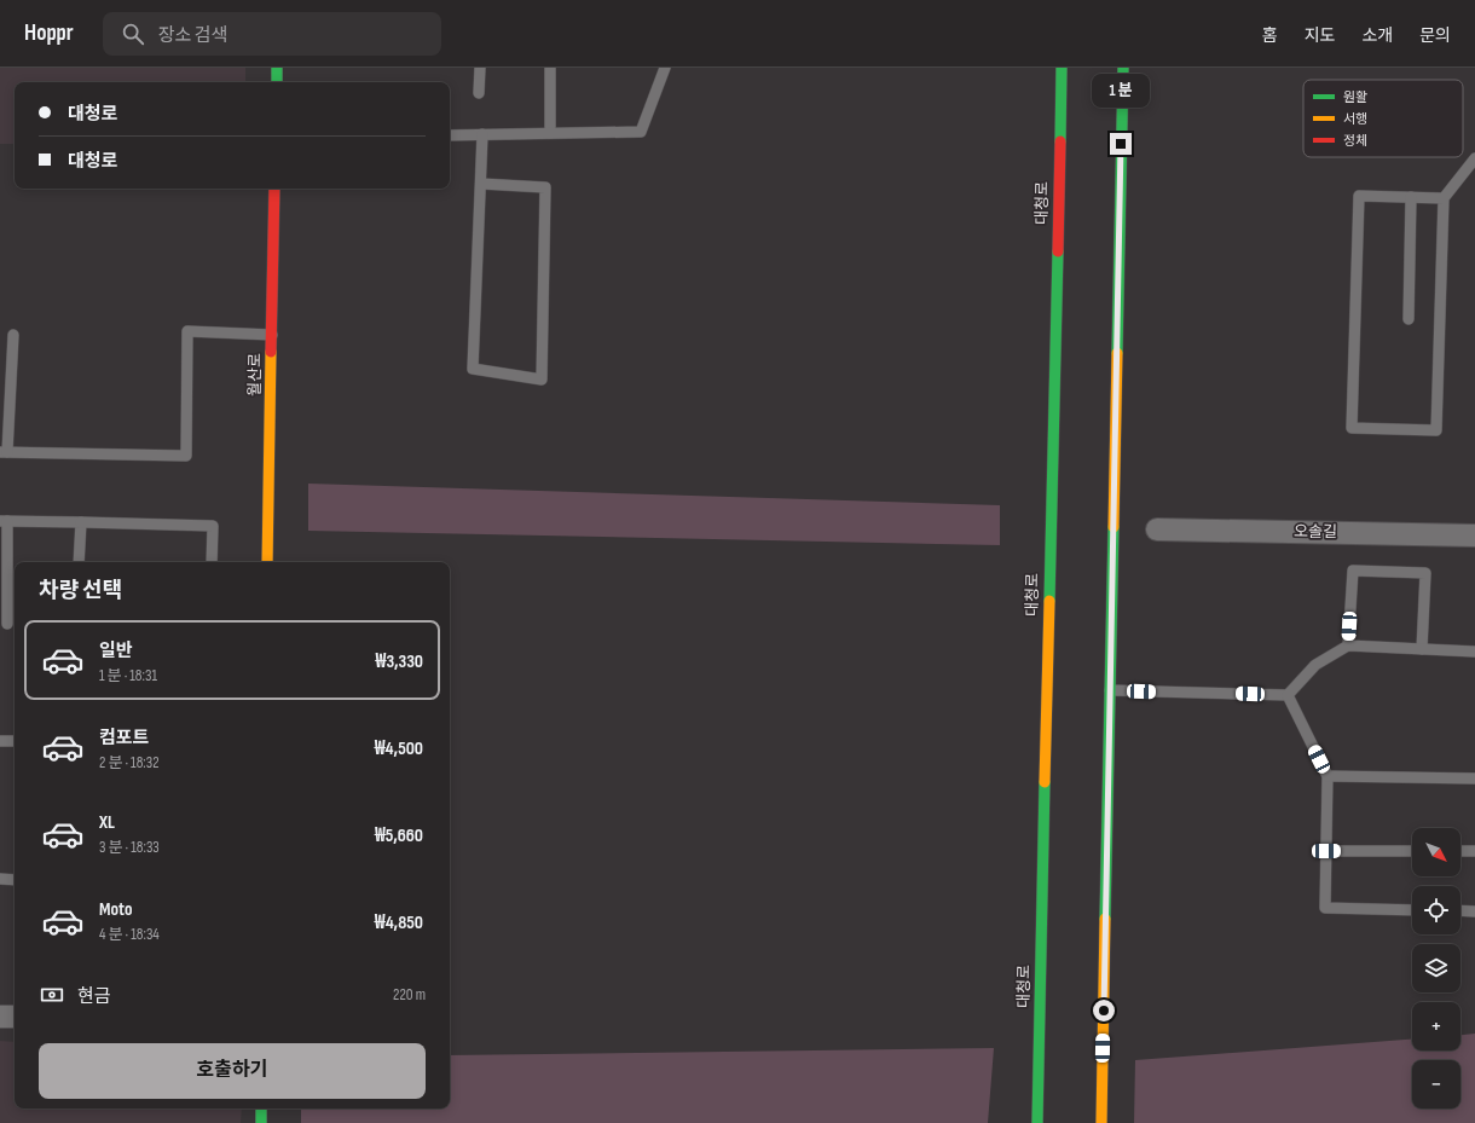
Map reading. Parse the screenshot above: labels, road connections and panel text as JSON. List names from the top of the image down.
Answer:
{
  "streets": {
    "main road": ["대청로", "월산로"],
    "street": ["오솔길"]
  },
  "legend": ["원활", "서행", "정체"],
  "north": "bottom right",
  "page": {
    "header": "Hoppr",
    "search": "장소 검색",
    "nav": [
      "홈",
      "지도",
      "소개",
      "문의"
    ],
    "bubble": "1 분",
    "banner": ["대청로", "대청로"],
    "heading": "차량 선택",
    "list": [
      {
        "name": "일반",
        "note": "1 분 · 18:31",
        "value": "₩3,330"
      },
      {
        "name": "컴포트",
        "note": "2 분 · 18:32",
        "value": "₩4,500"
      },
      {
        "name": "XL",
        "note": "3 분 · 18:33",
        "value": "₩5,660"
      },
      {
        "name": "Moto",
        "note": "4 분 · 18:34",
        "value": "₩4,850"
      }
    ],
    "map_buttons": ["+", "−"],
    "pay": ["현금", "220 m"],
    "buttons": "호출하기"
  }
}
